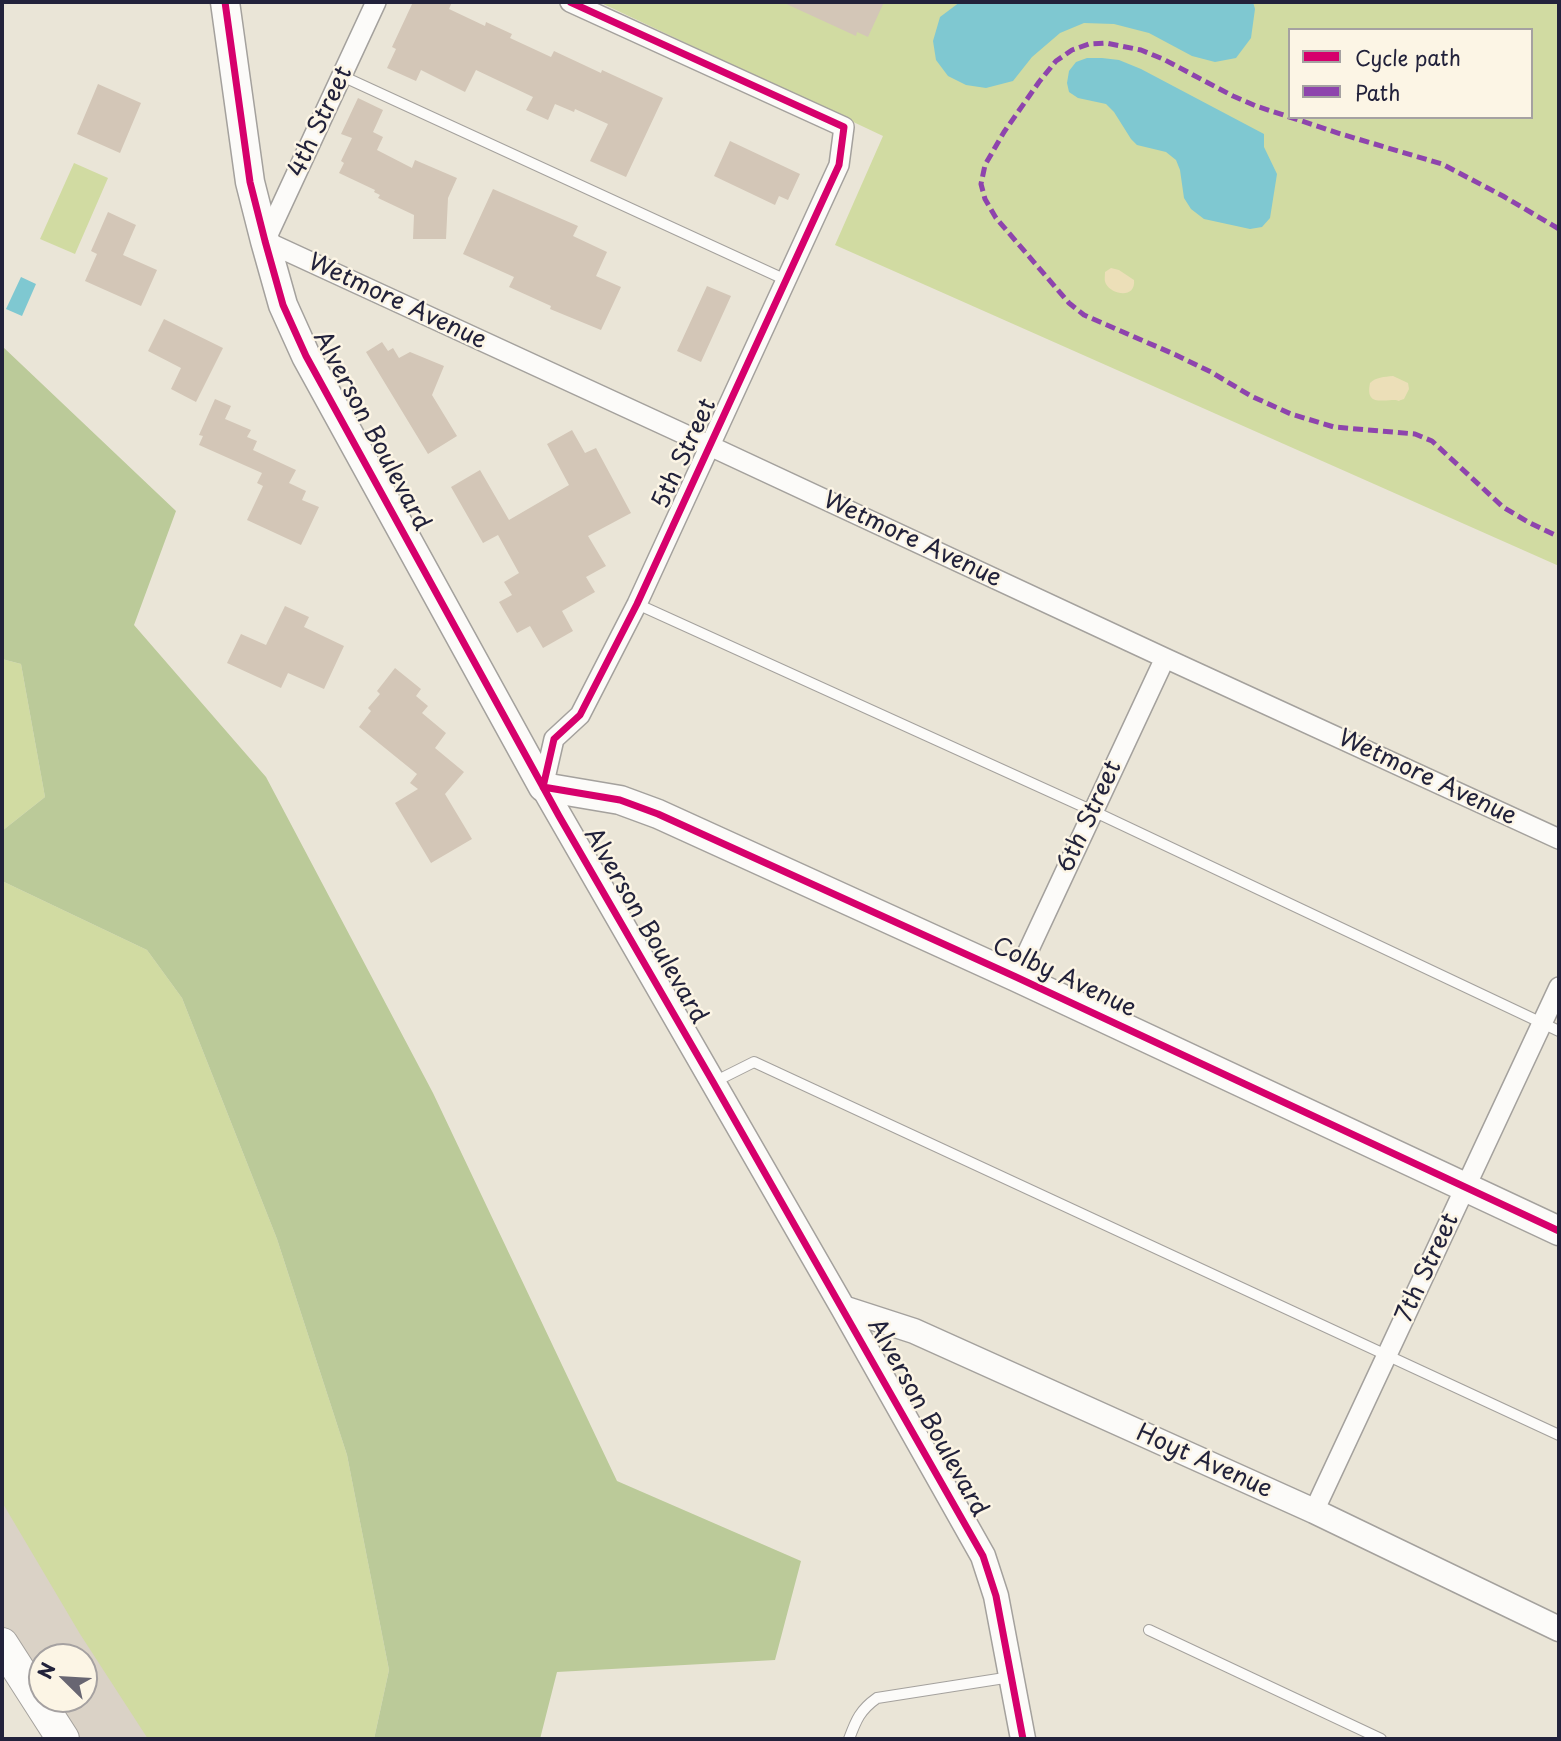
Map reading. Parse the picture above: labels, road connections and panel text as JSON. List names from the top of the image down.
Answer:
{
  "streets": {
    "main road": ["Alverson Boulevard", "Colby Avenue"],
    "street": [
      "4th Street",
      "Wetmore Avenue",
      "5th Street",
      "6th Street",
      "7th Street",
      "Hoyt Avenue"
    ]
  },
  "crossings": [
    ["4th Street", "Wetmore Avenue"],
    ["4th Street", "Alverson Boulevard"],
    ["Wetmore Avenue", "Alverson Boulevard"],
    ["Wetmore Avenue", "5th Street"],
    ["Wetmore Avenue", "6th Street"],
    ["Alverson Boulevard", "5th Street"],
    ["Alverson Boulevard", "Colby Avenue"],
    ["Alverson Boulevard", "Hoyt Avenue"],
    ["5th Street", "Colby Avenue"],
    ["6th Street", "Colby Avenue"],
    ["Colby Avenue", "7th Street"],
    ["7th Street", "Hoyt Avenue"]
  ],
  "legend": ["Cycle path", "Path"],
  "north": "top left"
}
